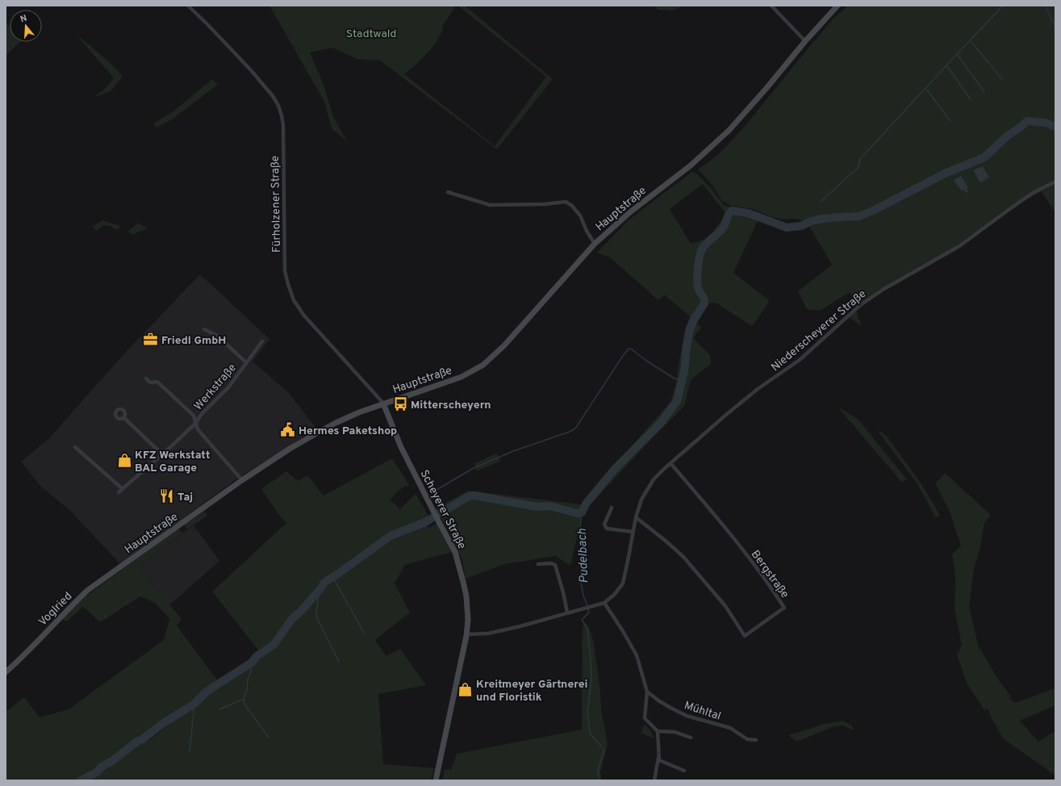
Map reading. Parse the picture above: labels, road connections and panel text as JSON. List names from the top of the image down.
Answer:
{
  "streets": {
    "main road": ["Hauptstraße", "Scheyerer Straße", "Voglried"],
    "street": [
      "Fürholzener Straße",
      "Niederscheyerer Straße",
      "Werkstraße",
      "Bergstraße",
      "Mühltal"
    ]
  },
  "crossings": [
    ["Fürholzener Straße", "Hauptstraße"],
    ["Fürholzener Straße", "Scheyerer Straße"],
    ["Hauptstraße", "Werkstraße"],
    ["Hauptstraße", "Scheyerer Straße"],
    ["Hauptstraße", "Voglried"],
    ["Niederscheyerer Straße", "Scheyerer Straße"],
    ["Niederscheyerer Straße", "Bergstraße"]
  ],
  "water": ["Pudelbach"],
  "parks": ["Stadtwald"],
  "places": {
    "office": ["Friedl GmbH"],
    "bus stop": ["Mitterscheyern"],
    "public building": ["Hermes Paketshop"],
    "shop": ["KFZ Werkstatt BAL Garage", "Kreitmeyer Gärtnerei und Floristik"],
    "restaurant": ["Taj"]
  },
  "north": "top"
}
